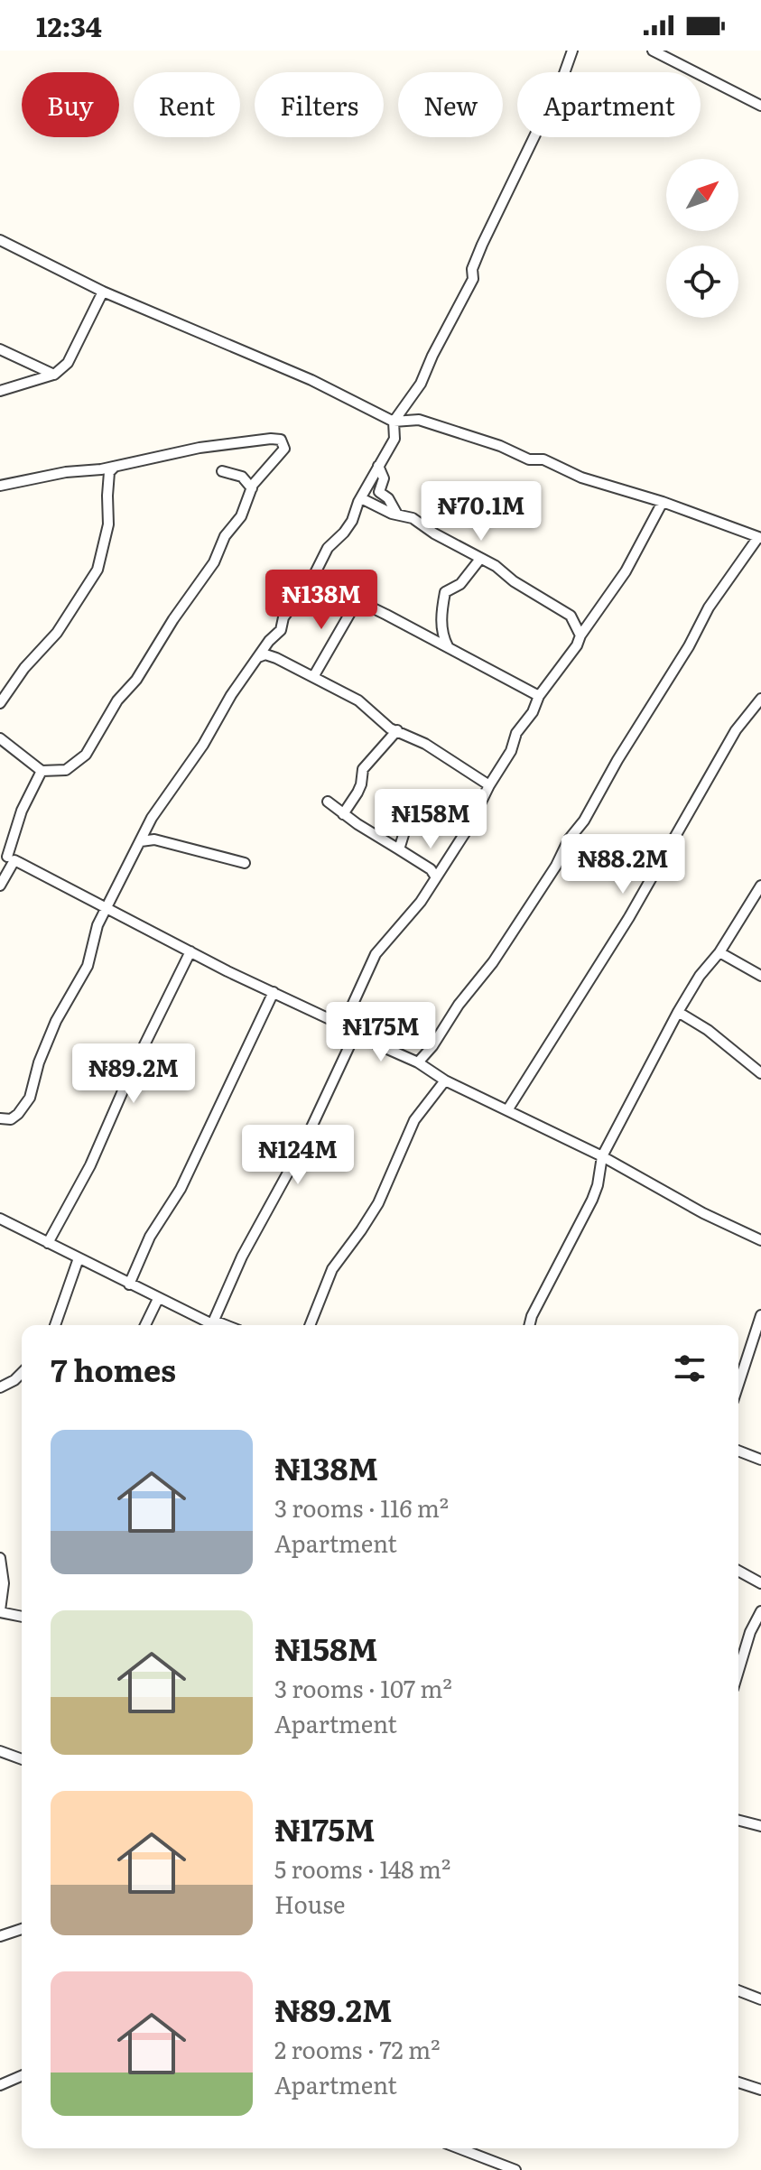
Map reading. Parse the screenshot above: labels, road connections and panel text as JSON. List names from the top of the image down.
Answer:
{
  "north": "top right",
  "page": {
    "status": "12:34",
    "chip": [
      "Buy",
      "Rent",
      "Filters",
      "New",
      "Apartment"
    ],
    "price": [
      "₦70.1M",
      "₦138M",
      "₦158M",
      "₦88.2M",
      "₦175M",
      "₦89.2M",
      "₦124M"
    ],
    "heading": "7 homes",
    "list": [
      {
        "name": "₦138M",
        "note": "3 rooms · 116 m² · Apartment"
      },
      {
        "name": "₦158M",
        "note": "3 rooms · 107 m² · Apartment"
      },
      {
        "name": "₦175M",
        "note": "5 rooms · 148 m² · House"
      },
      {
        "name": "₦89.2M",
        "note": "2 rooms · 72 m² · Apartment"
      }
    ]
  }
}
